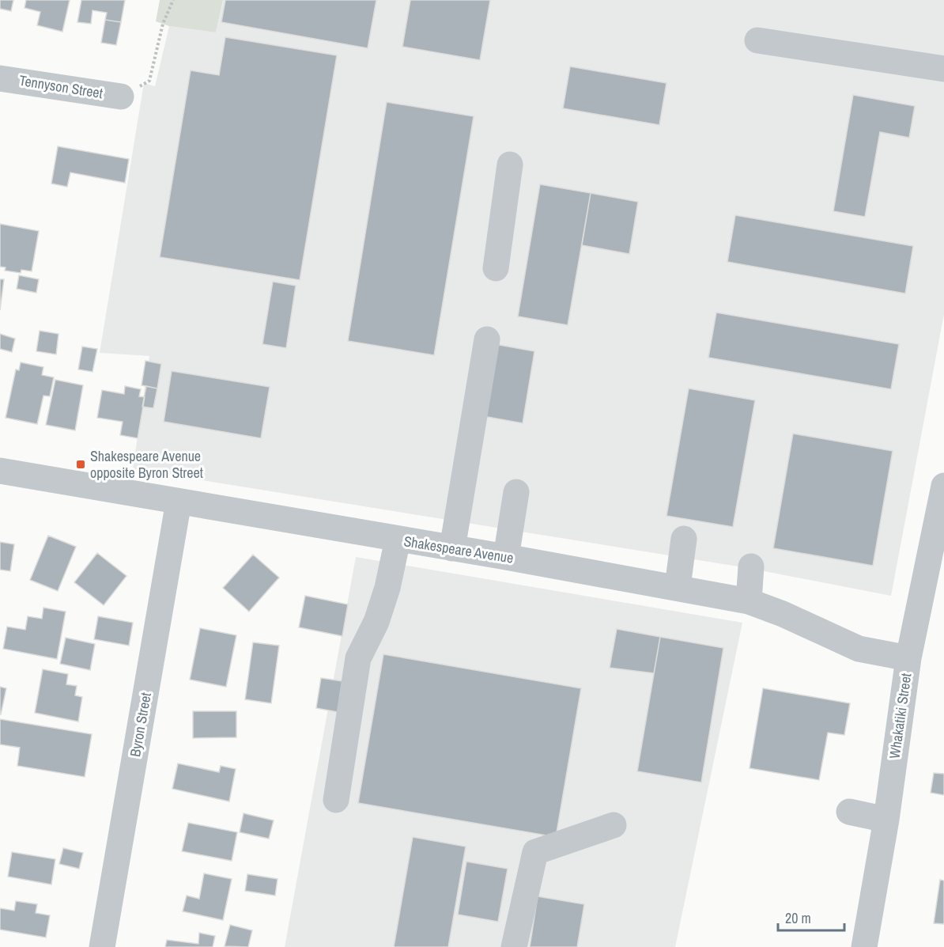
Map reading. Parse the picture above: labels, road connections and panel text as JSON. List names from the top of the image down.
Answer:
{
  "streets": {
    "street": [
      "Tennyson Street",
      "Shakespeare Avenue",
      "Whakatiki Street",
      "Byron Street"
    ]
  },
  "crossings": [
    ["Shakespeare Avenue", "Whakatiki Street"],
    ["Shakespeare Avenue", "Byron Street"]
  ],
  "places": {
    "transit": ["Shakespeare Avenue opposite Byron Street"]
  },
  "scale_bar": "20 m"
}
